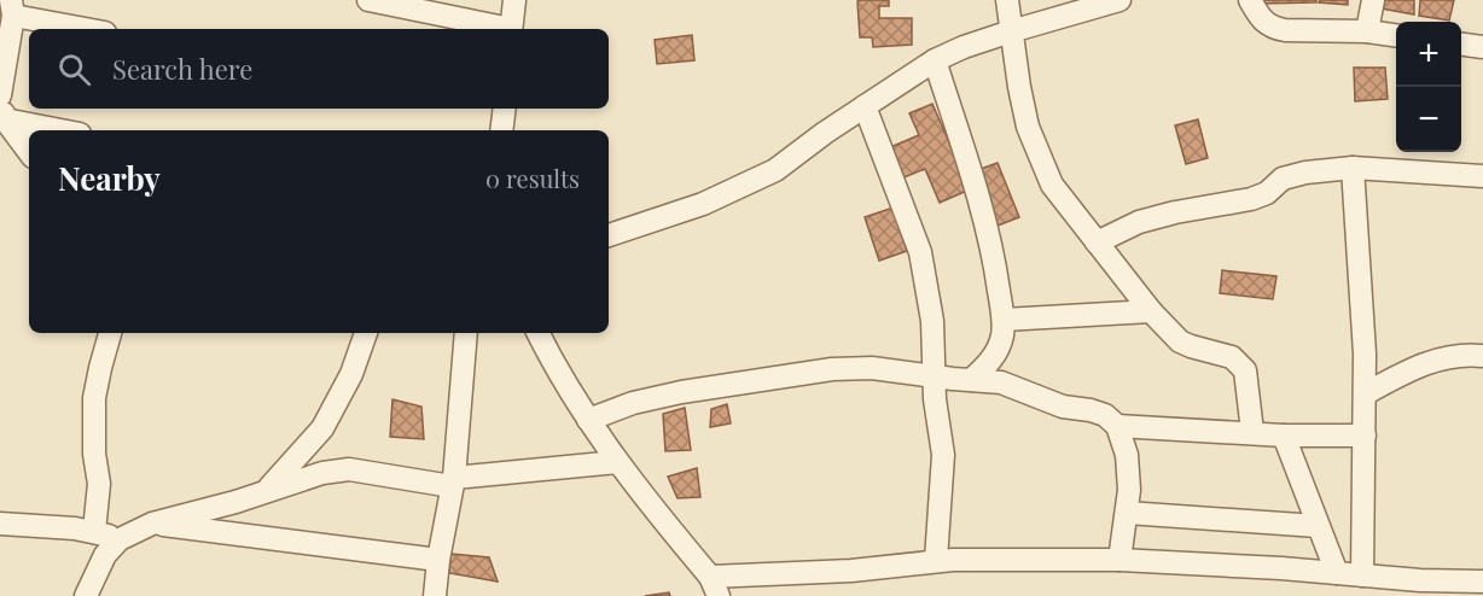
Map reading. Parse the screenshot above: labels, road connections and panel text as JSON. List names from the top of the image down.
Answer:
{
  "page": {
    "map_buttons": ["+", "−"],
    "search": "Search here",
    "heading": ["Nearby", "0 results"]
  }
}
